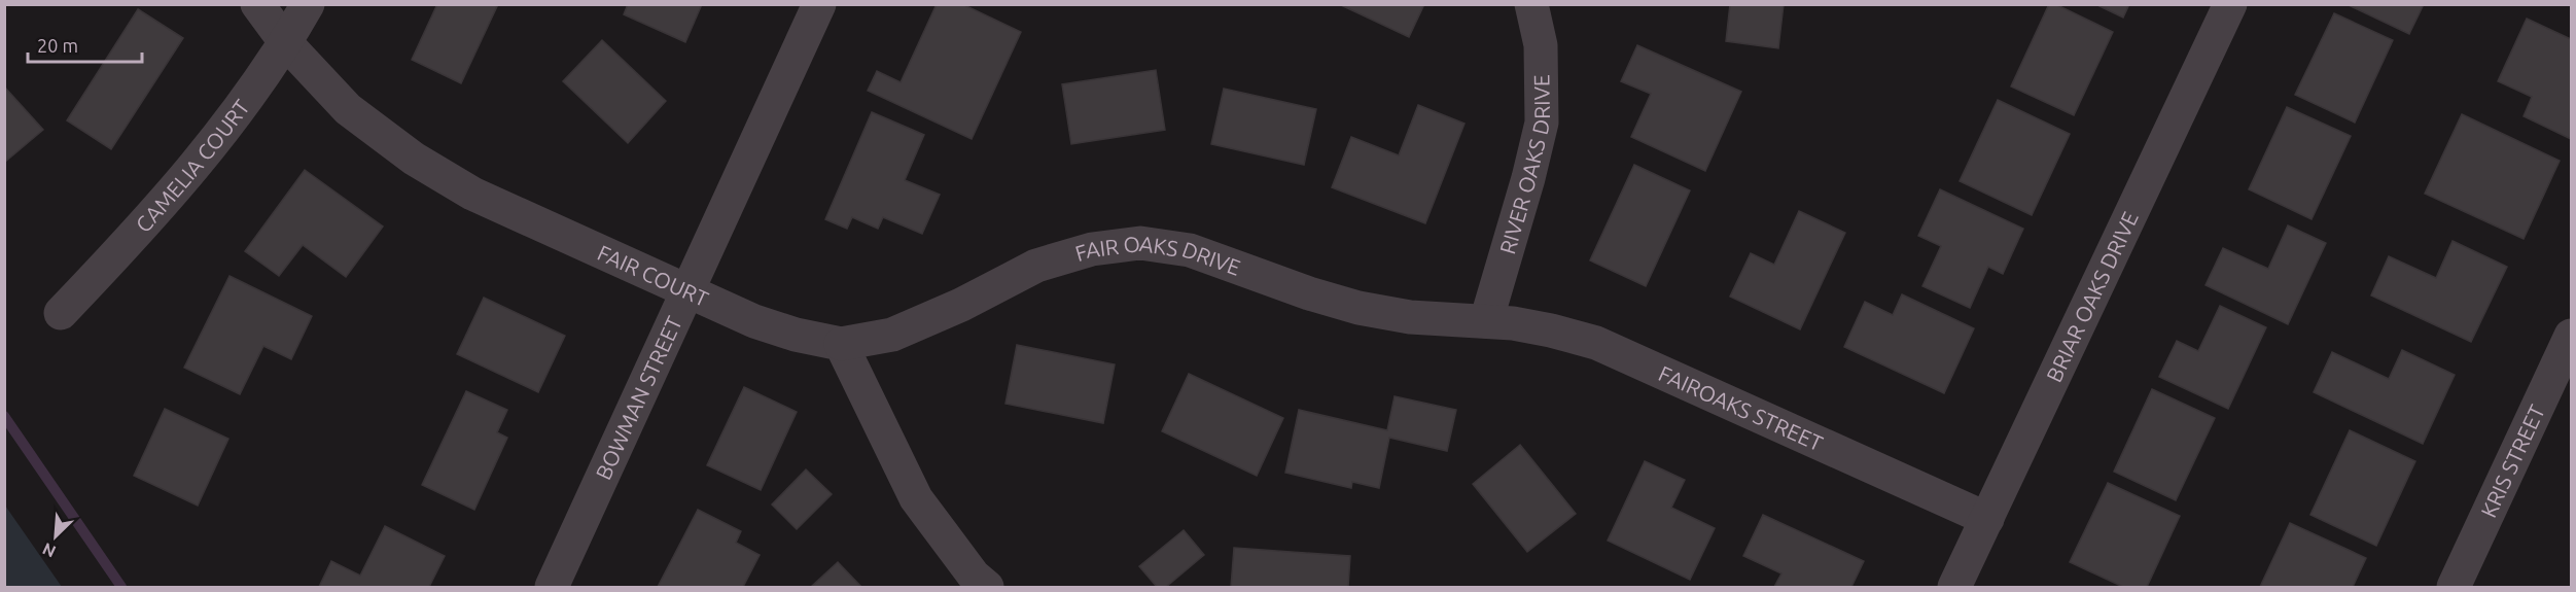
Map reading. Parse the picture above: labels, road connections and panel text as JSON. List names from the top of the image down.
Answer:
{
  "streets": {
    "street": [
      "RIVER OAKS DRIVE",
      "CAMELIA COURT",
      "FAIR OAKS DRIVE",
      "FAIR COURT",
      "BRIAR OAKS DRIVE",
      "BOWMAN STREET",
      "FAIROAKS STREET",
      "KRIS STREET"
    ]
  },
  "crossings": [
    ["RIVER OAKS DRIVE", "FAIR OAKS DRIVE"],
    ["RIVER OAKS DRIVE", "FAIROAKS STREET"],
    ["CAMELIA COURT", "FAIR COURT"],
    ["FAIR OAKS DRIVE", "FAIR COURT"],
    ["FAIR OAKS DRIVE", "FAIROAKS STREET"],
    ["FAIR COURT", "BOWMAN STREET"],
    ["BRIAR OAKS DRIVE", "FAIROAKS STREET"]
  ],
  "scale_bar": "20 m",
  "north": "bottom left"
}
